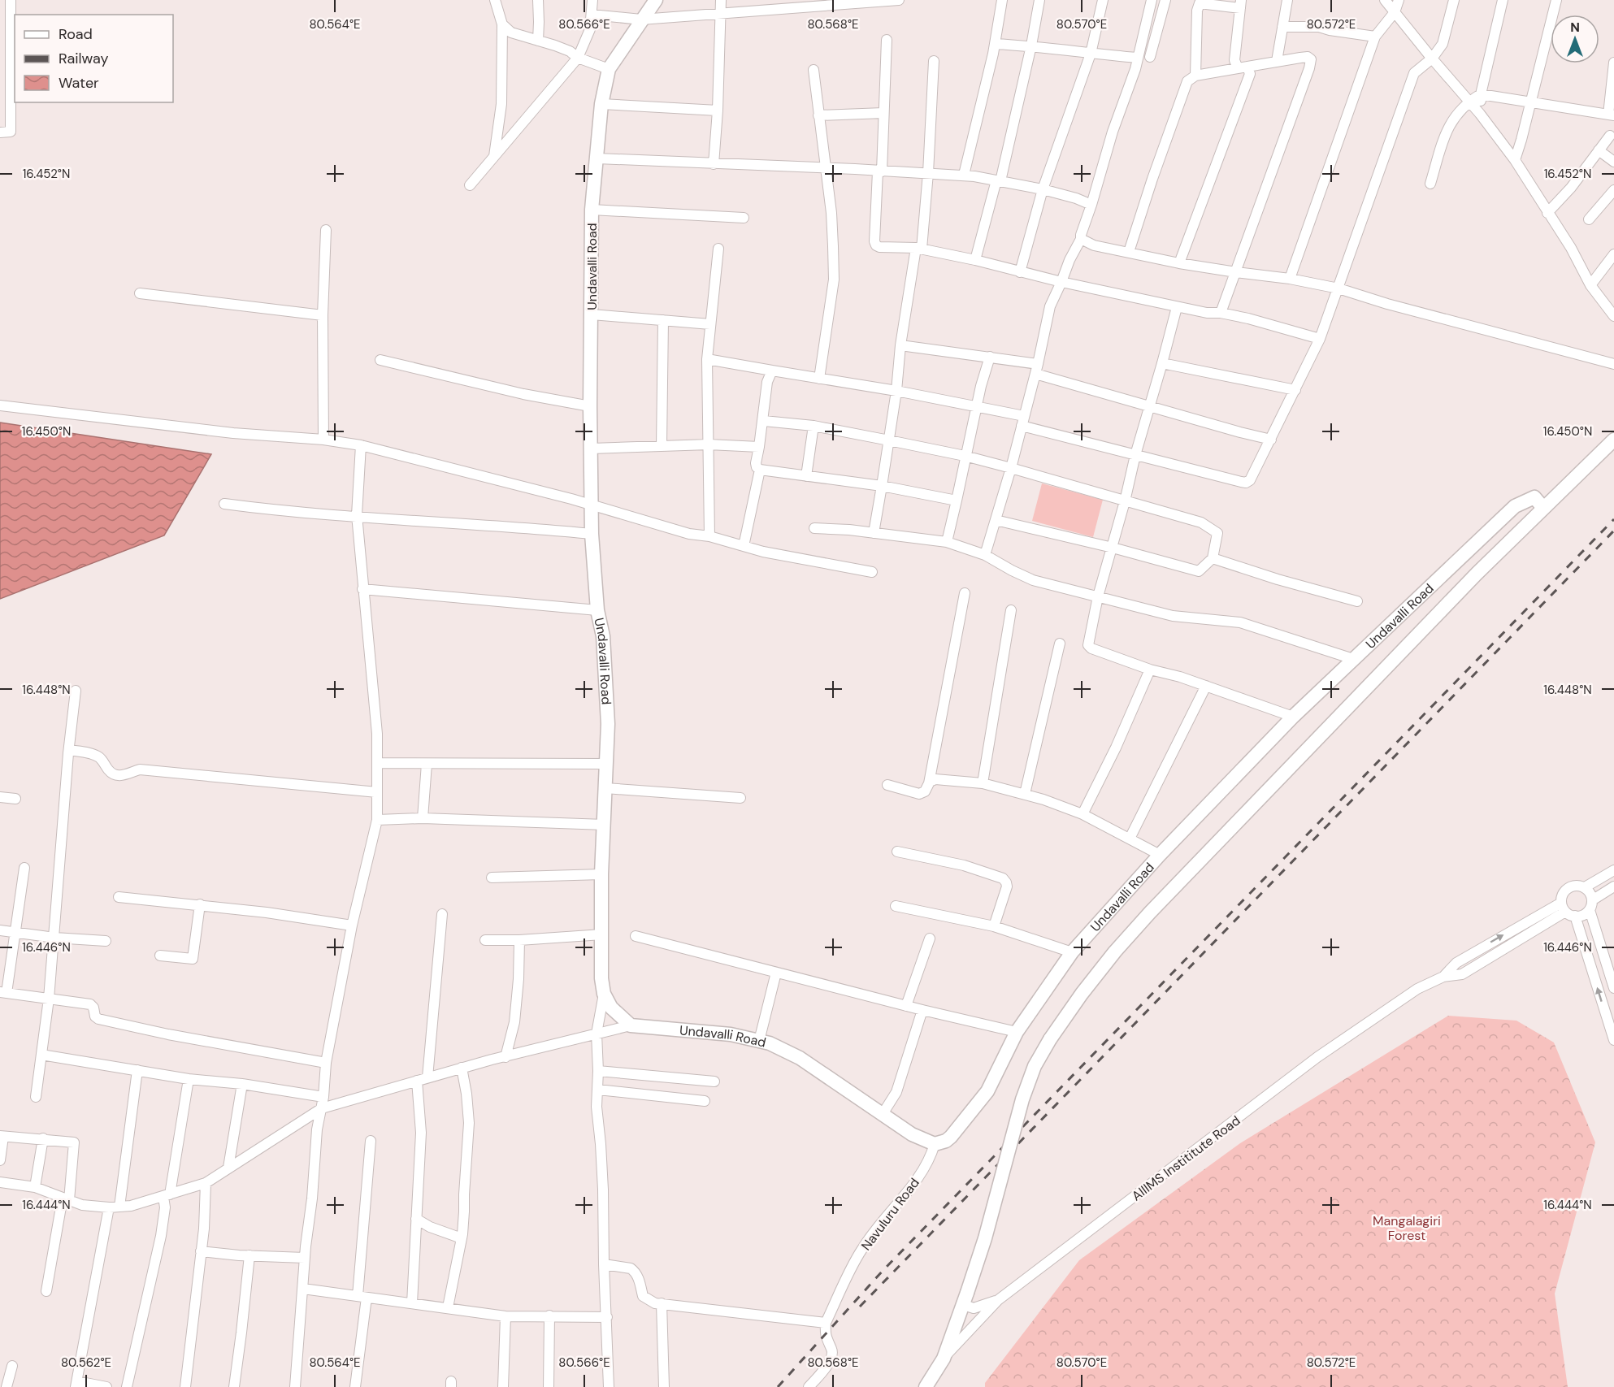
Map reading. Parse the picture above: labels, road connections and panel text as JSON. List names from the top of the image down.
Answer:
{
  "streets": {
    "main road": ["Undavalli Road"],
    "street": ["AIIIMS Instititute Road", "Navuluru Road"]
  },
  "crossings": [
    ["Undavalli Road", "Navuluru Road"]
  ],
  "parks": ["Mangalagiri Forest"],
  "legend": ["Road", "Railway", "Water"],
  "north": "top",
  "coordinates": [
    "80.564°E",
    "80.566°E",
    "80.568°E",
    "80.570°E",
    "80.572°E",
    "16.452°N",
    "16.450°N",
    "16.448°N",
    "16.446°N",
    "16.444°N",
    "80.562°E"
  ]
}
